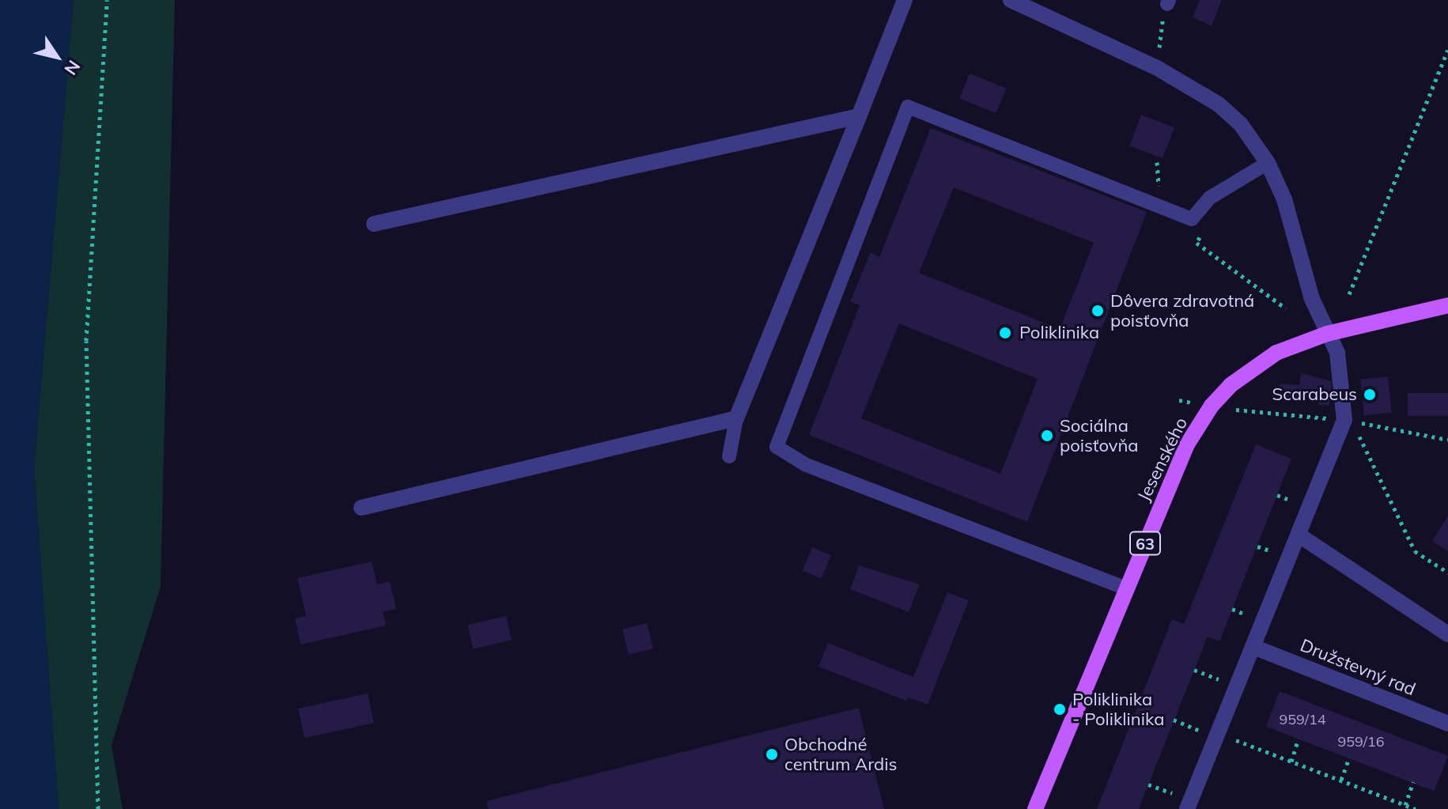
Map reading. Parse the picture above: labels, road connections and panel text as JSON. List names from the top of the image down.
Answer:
{
  "streets": {
    "main road": ["Jesenského", "63"],
    "street": ["Družstevný rad"]
  },
  "places": [
    "Dôvera zdravotná poisťovňa",
    "Poliklinika",
    "Scarabeus",
    "Sociálna poisťovňa",
    "Poliklinika - Poliklinika",
    "Obchodné centrum Ardis"
  ],
  "house_numbers": ["959/14", "959/16"],
  "north": "bottom right"
}
